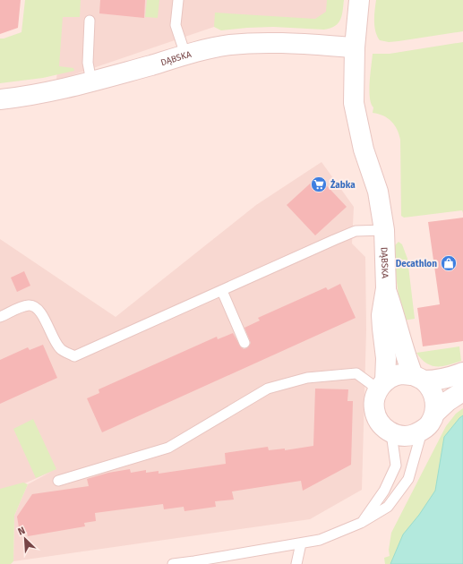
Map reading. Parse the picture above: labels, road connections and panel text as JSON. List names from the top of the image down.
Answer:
{
  "streets": {
    "street": ["DĄBSKA"]
  },
  "places": {
    "supermarket": ["Żabka"],
    "shop": ["Decathlon"]
  },
  "north": "top left"
}
